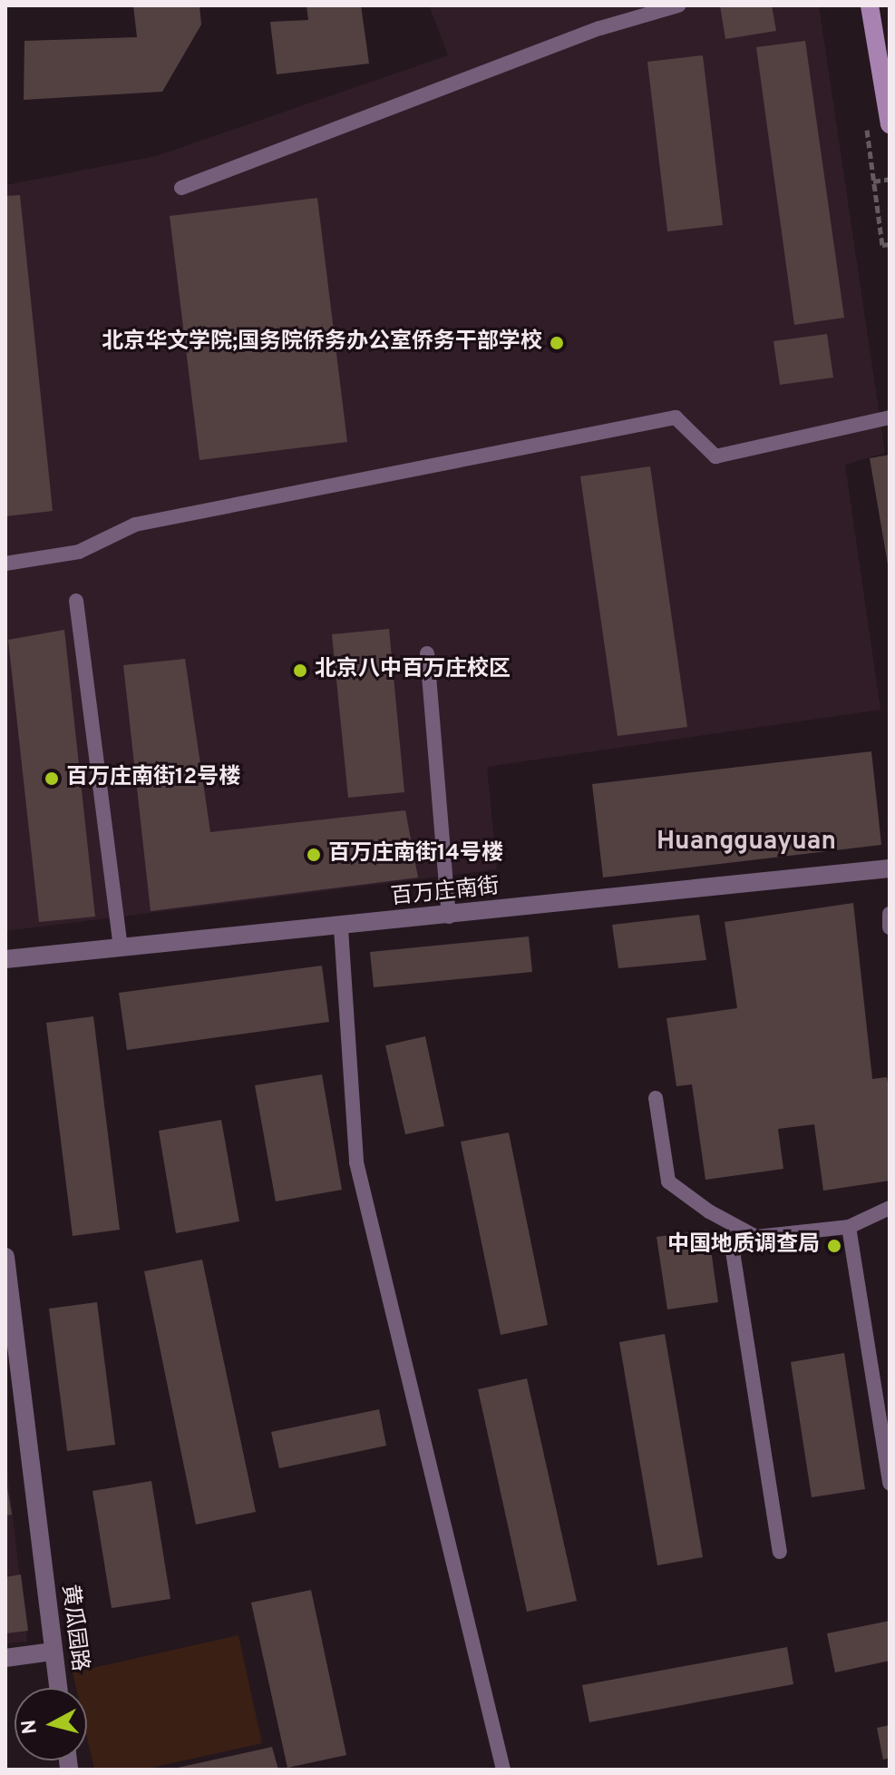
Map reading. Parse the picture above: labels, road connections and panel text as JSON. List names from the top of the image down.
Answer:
{
  "streets": {
    "street": ["百万庄南街", "黄瓜园路"]
  },
  "districts": ["Huangguayuan"],
  "places": [
    "北京华文学院;国务院侨务办公室侨务干部学校",
    "北京八中百万庄校区",
    "百万庄南街12号楼",
    "百万庄南街14号楼",
    "中国地质调查局"
  ],
  "north": "left"
}
